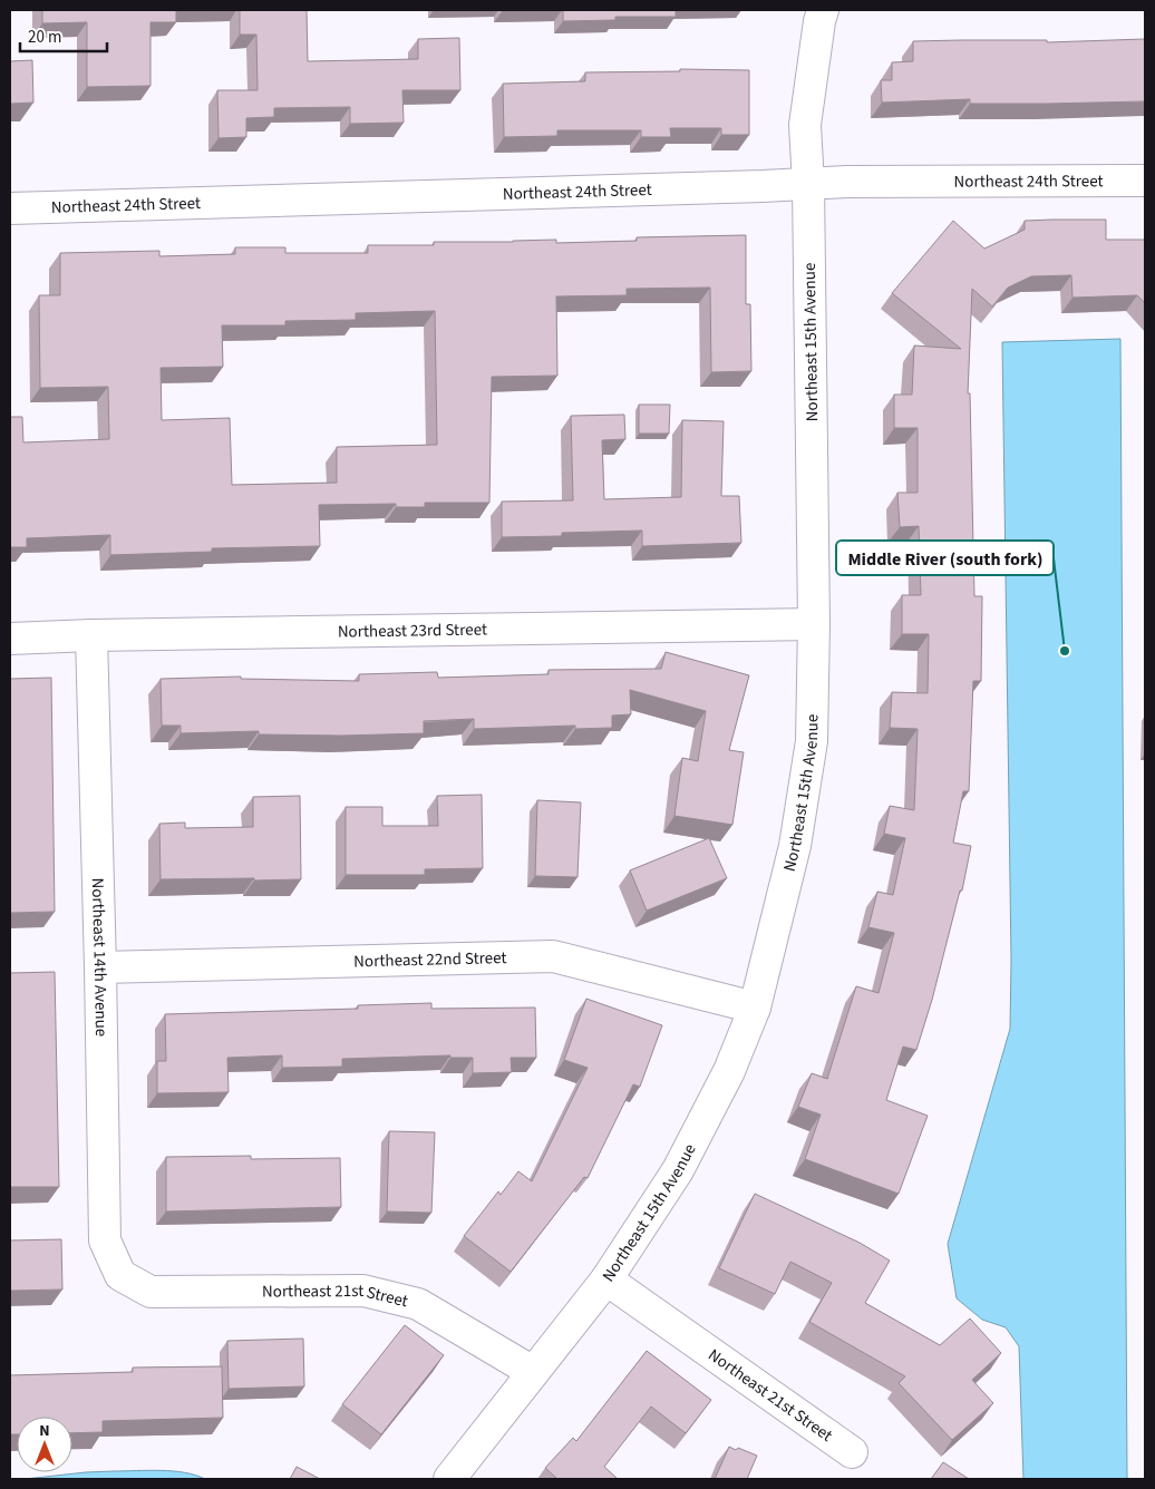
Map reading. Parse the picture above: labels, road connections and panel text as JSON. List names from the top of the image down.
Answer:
{
  "streets": {
    "street": [
      "Northeast 24th Street",
      "Northeast 15th Avenue",
      "Northeast 23rd Street",
      "Northeast 14th Avenue",
      "Northeast 22nd Street",
      "Northeast 21st Street"
    ]
  },
  "crossings": [
    ["Northeast 24th Street", "Northeast 15th Avenue"],
    ["Northeast 15th Avenue", "Northeast 23rd Street"],
    ["Northeast 15th Avenue", "Northeast 22nd Street"],
    ["Northeast 15th Avenue", "Northeast 21st Street"],
    ["Northeast 23rd Street", "Northeast 14th Avenue"],
    ["Northeast 14th Avenue", "Northeast 22nd Street"],
    ["Northeast 14th Avenue", "Northeast 21st Street"]
  ],
  "places": ["Middle River (south fork)"],
  "scale_bar": "20 m",
  "north": "top"
}
